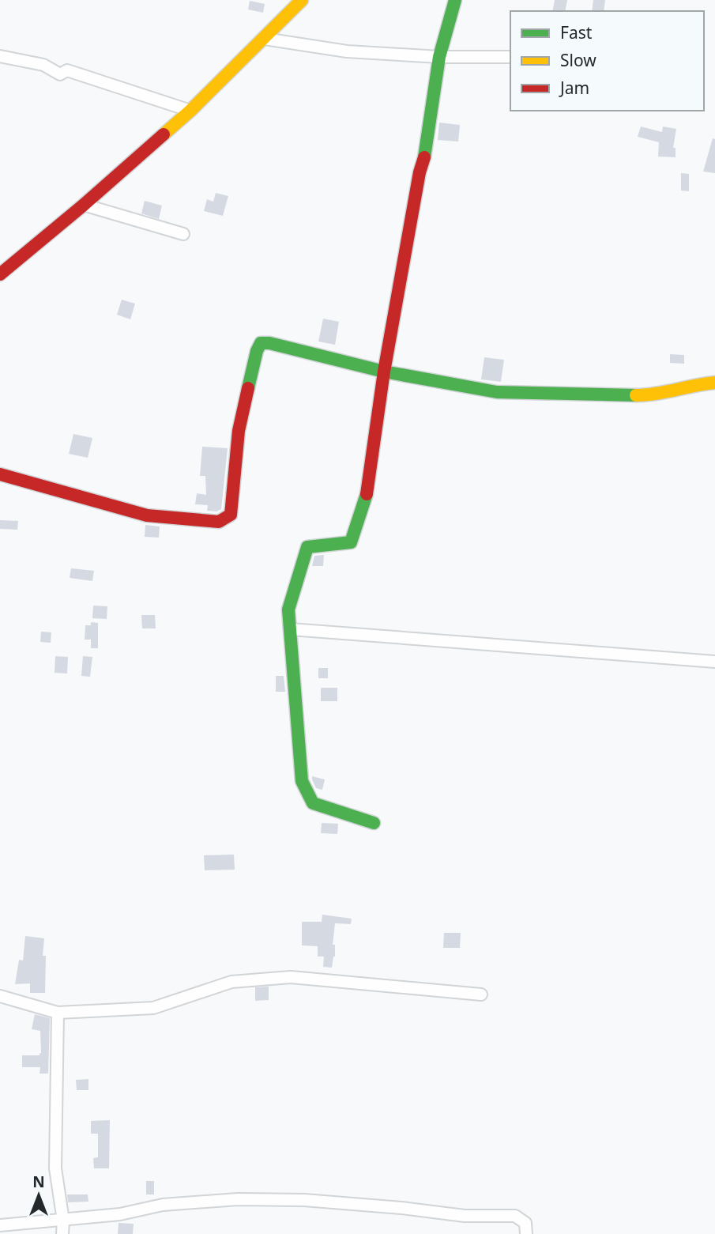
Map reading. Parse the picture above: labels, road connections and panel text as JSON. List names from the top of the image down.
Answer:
{
  "legend": ["Fast", "Slow", "Jam"],
  "north": "top"
}
